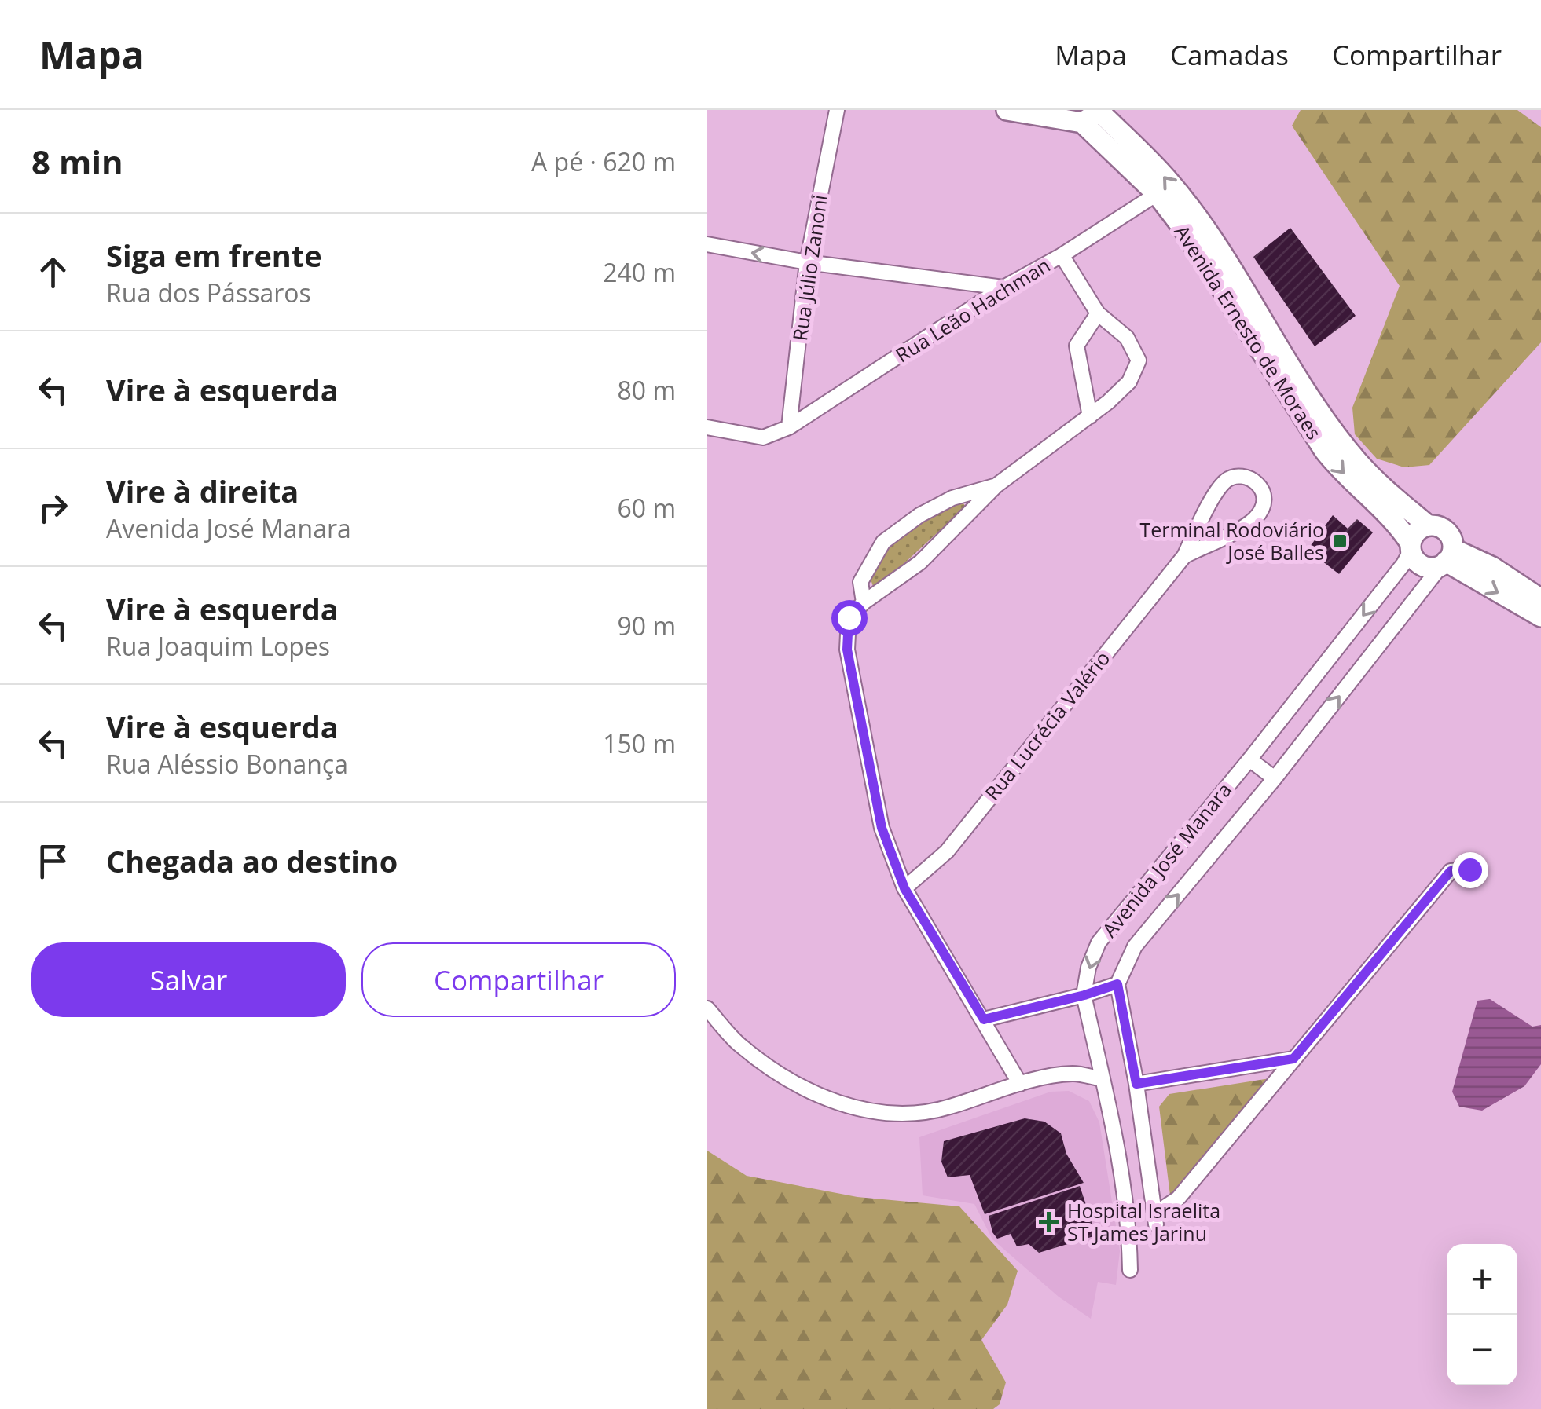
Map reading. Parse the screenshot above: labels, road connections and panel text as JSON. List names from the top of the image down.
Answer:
{
  "streets": {
    "main road": ["Avenida Ernesto de Moraes"],
    "street": [
      "Rua Júlio Zanoni",
      "Rua Leão Hachman",
      "Rua Lucrécia Valério",
      "Avenida José Manara"
    ]
  },
  "crossings": [
    ["Rua Júlio Zanoni", "Rua Leão Hachman"],
    ["Rua Leão Hachman", "Avenida Ernesto de Moraes"],
    ["Avenida Ernesto de Moraes", "Avenida José Manara"]
  ],
  "places": {
    "transit": ["Terminal Rodoviário José Balles"],
    "health": ["Hospital Israelita ST James Jarinu"]
  },
  "page": {
    "header": "Mapa",
    "nav": ["Mapa", "Camadas", "Compartilhar"],
    "heading": ["8 min", "A pé · 620 m"],
    "list": [
      ["Siga em frente", "Rua dos Pássaros", "240 m"],
      ["Vire à esquerda", "80 m"],
      ["Vire à direita", "Avenida José Manara", "60 m"],
      ["Vire à esquerda", "Rua Joaquim Lopes", "90 m"],
      ["Vire à esquerda", "Rua Aléssio Bonança", "150 m"],
      "Chegada ao destino"
    ],
    "buttons": ["Salvar", "Compartilhar"],
    "map_buttons": ["+", "−"]
  }
}
